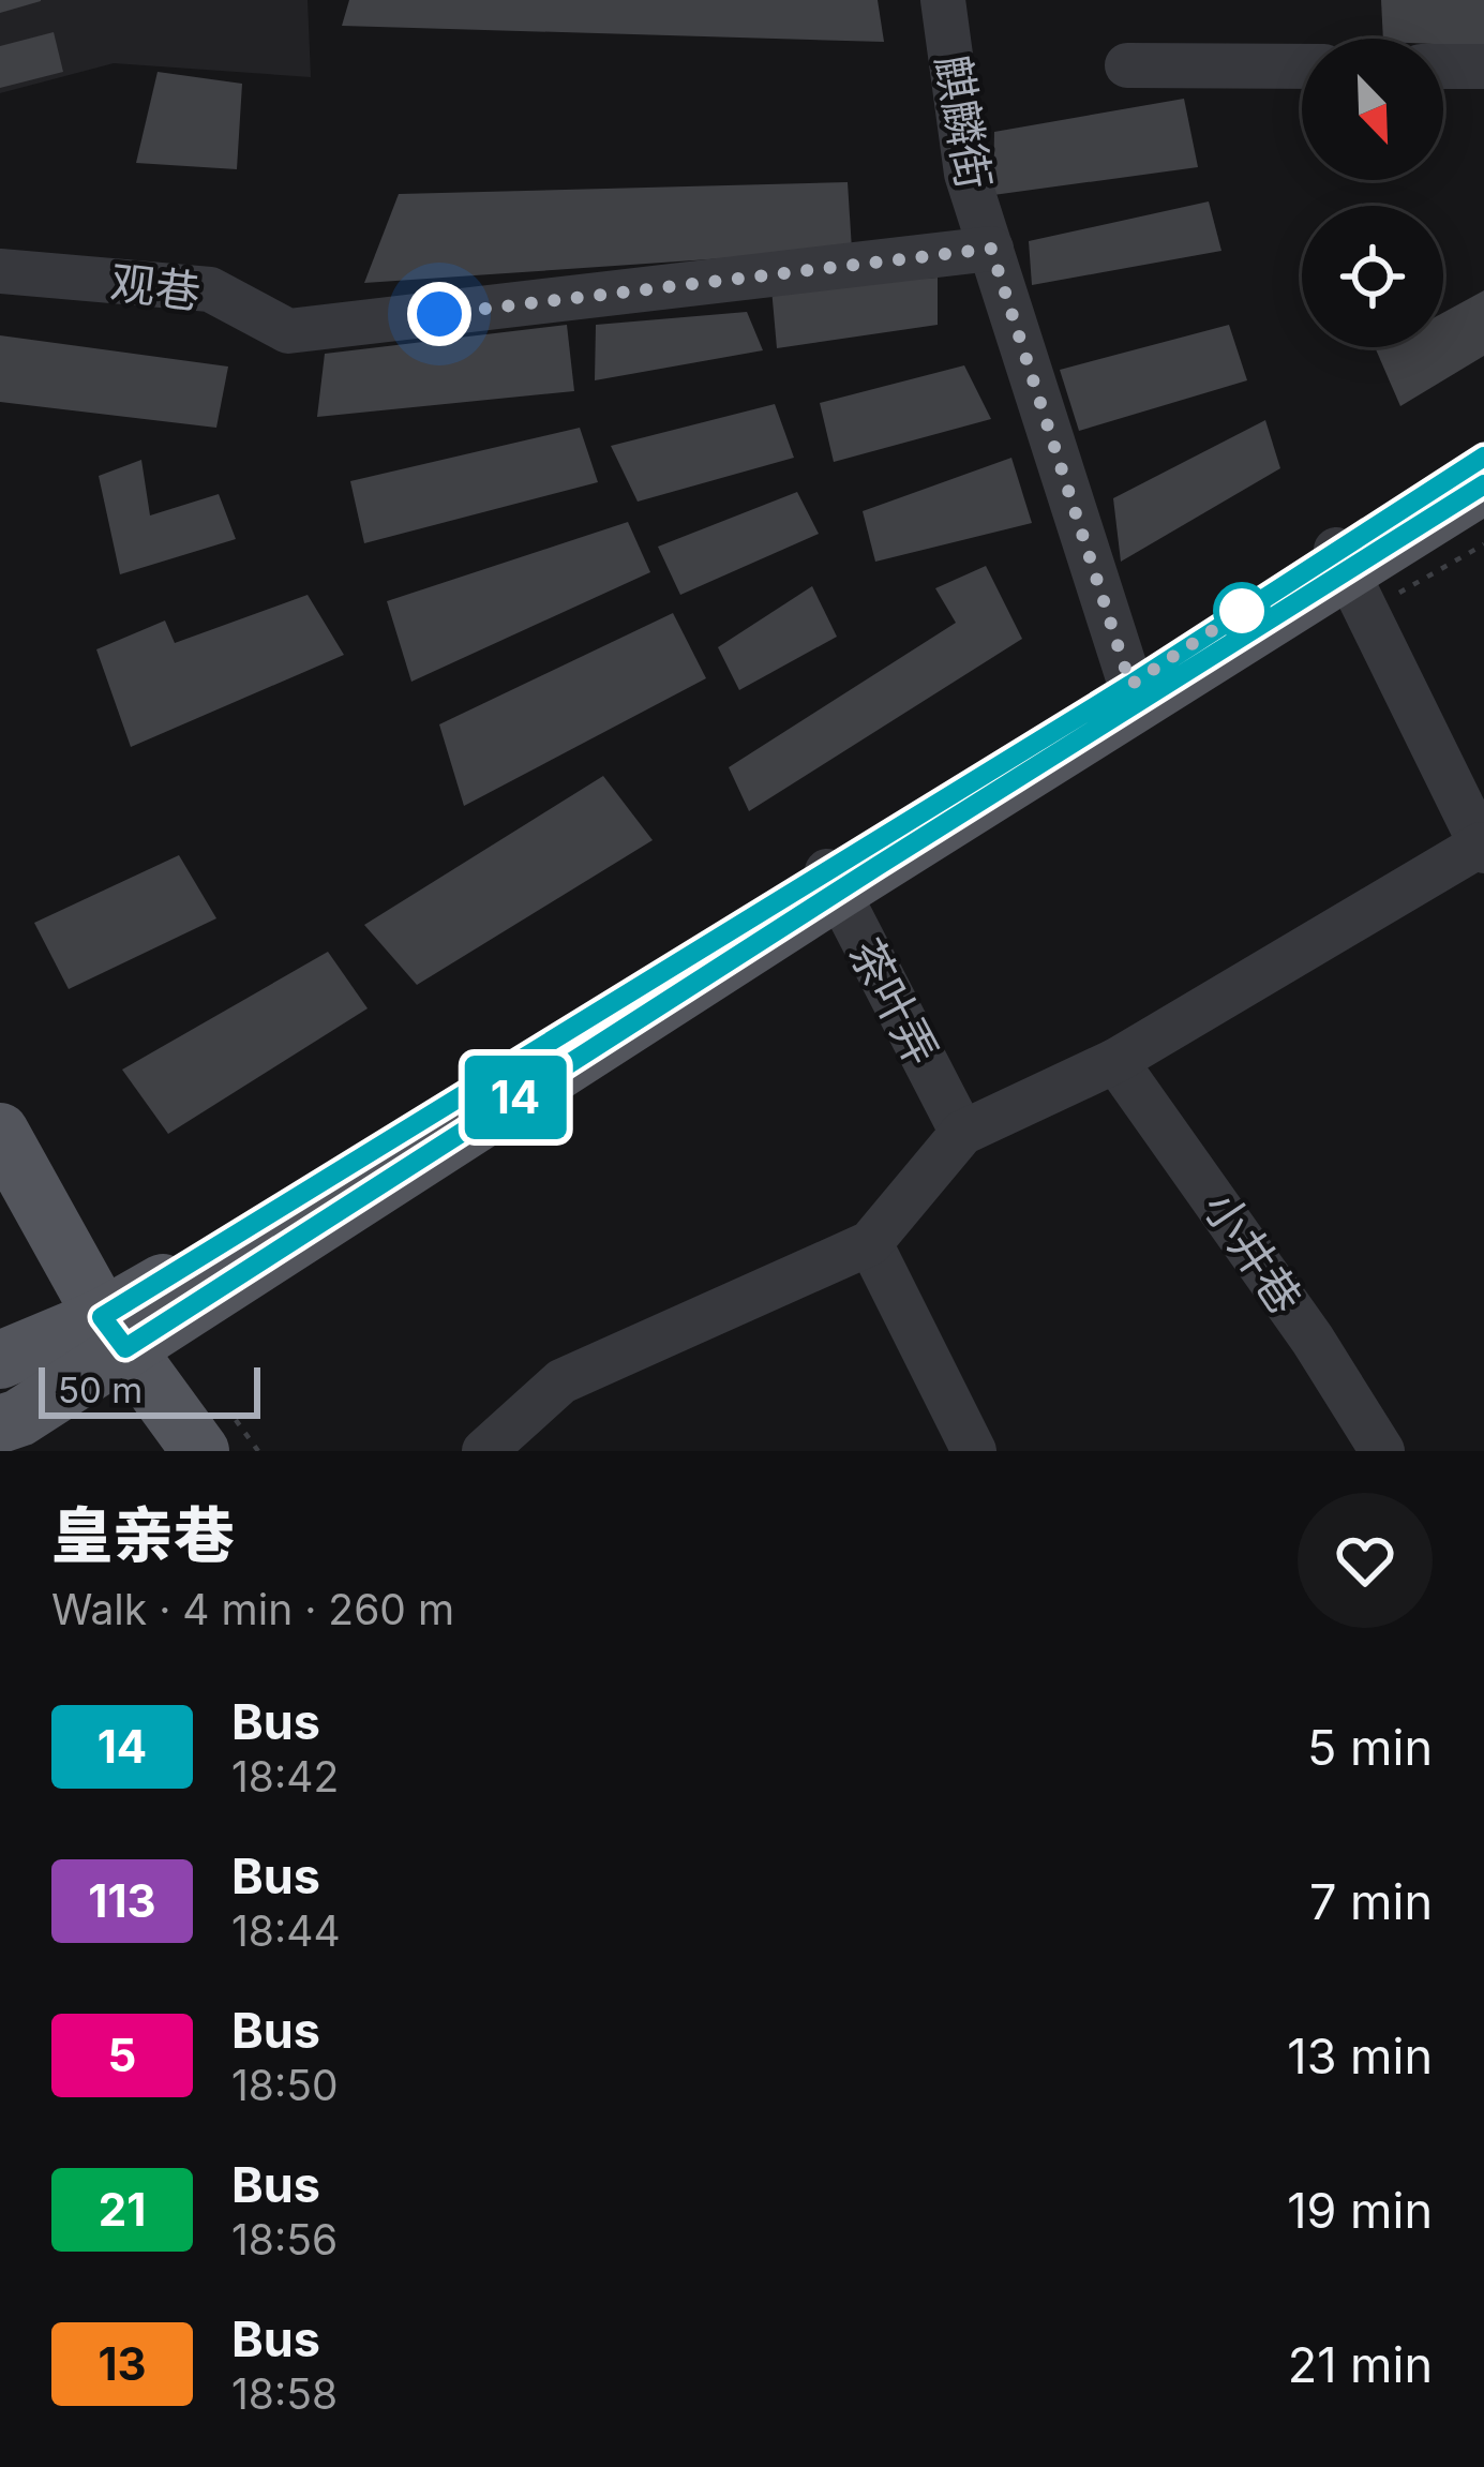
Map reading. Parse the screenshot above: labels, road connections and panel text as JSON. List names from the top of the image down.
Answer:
{
  "streets": {
    "street": [
      "麒麟街",
      "观巷",
      "茶叶弄",
      "小井巷"
    ]
  },
  "crossings": [
    ["麒麟街", "观巷"]
  ],
  "lines": ["bus line 14"],
  "scale_bar": "50 m",
  "north": "bottom right",
  "page": {
    "on_map": "14",
    "scale": "50 m",
    "heading": ["皇亲巷", "Walk · 4 min · 260 m"],
    "list": [
      {
        "mark": "14",
        "name": "Bus",
        "note": "18:42",
        "value": "5 min"
      },
      {
        "mark": "113",
        "name": "Bus",
        "note": "18:44",
        "value": "7 min"
      },
      {
        "mark": "5",
        "name": "Bus",
        "note": "18:50",
        "value": "13 min"
      },
      {
        "mark": "21",
        "name": "Bus",
        "note": "18:56",
        "value": "19 min"
      },
      {
        "mark": "13",
        "name": "Bus",
        "note": "18:58",
        "value": "21 min"
      }
    ]
  }
}
